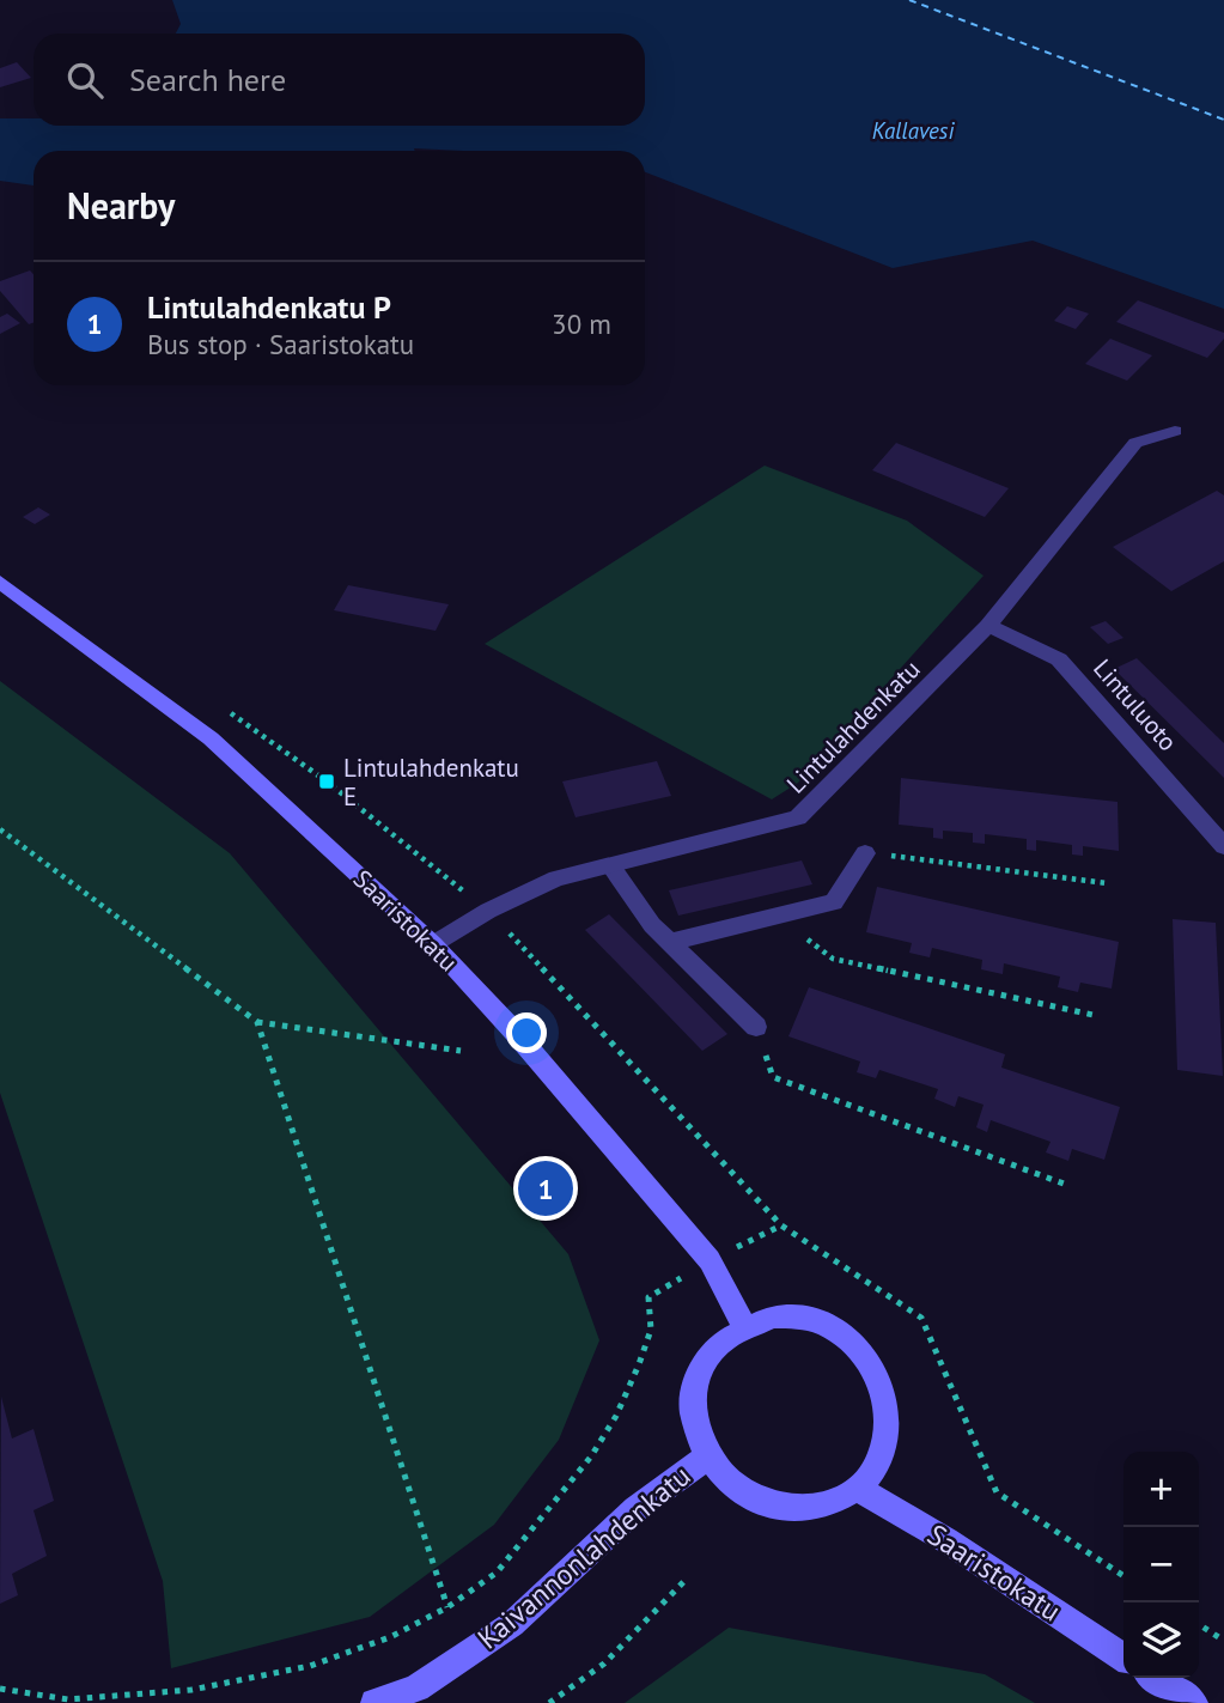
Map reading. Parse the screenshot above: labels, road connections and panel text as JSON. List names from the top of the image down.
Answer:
{
  "streets": {
    "main road": ["Saaristokatu", "Kaivannonlahdenkatu"],
    "street": ["Lintuluoto", "Lintulahdenkatu"]
  },
  "crossings": [
    ["Lintuluoto", "Lintulahdenkatu"],
    ["Lintulahdenkatu", "Saaristokatu"],
    ["Saaristokatu", "Kaivannonlahdenkatu"]
  ],
  "water": ["Kallavesi"],
  "places": {
    "transit": ["Lintulahdenkatu E"]
  },
  "page": {
    "search": "Search here",
    "heading": "Nearby",
    "list": [
      {
        "mark": "1",
        "name": "Lintulahdenkatu P",
        "note": "Bus stop · Saaristokatu",
        "value": "30 m"
      }
    ],
    "pins": "1",
    "map_buttons": ["+", "−"]
  }
}
